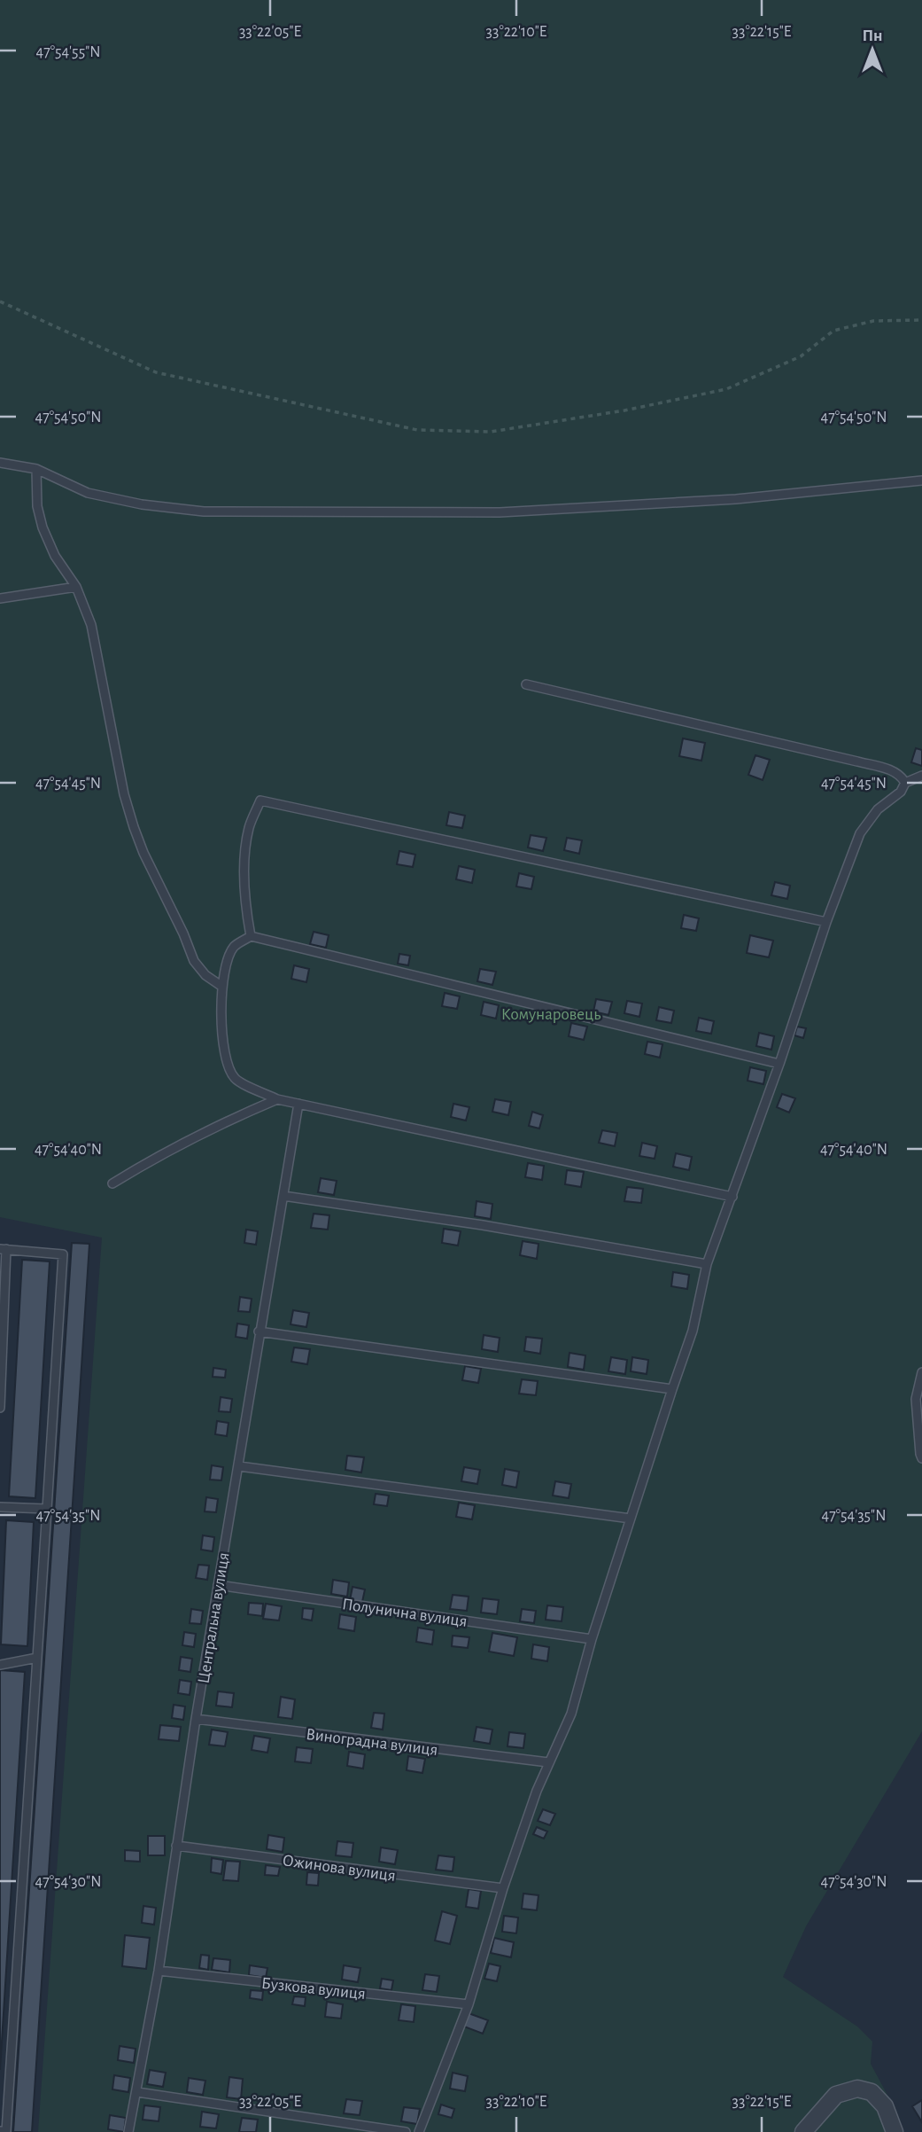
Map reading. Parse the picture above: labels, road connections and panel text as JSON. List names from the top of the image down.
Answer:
{
  "streets": {
    "lane": [
      "Полунична вулиця",
      "Центральна вулиця",
      "Виноградна вулиця",
      "Ожинова вулиця",
      "Бузкова вулиця"
    ]
  },
  "crossings": [
    ["Полунична вулиця", "Центральна вулиця"],
    ["Центральна вулиця", "Виноградна вулиця"],
    ["Центральна вулиця", "Ожинова вулиця"],
    ["Центральна вулиця", "Бузкова вулиця"]
  ],
  "parks": ["Комунаровець"],
  "north": "top",
  "coordinates": [
    "33°22'05\"E",
    "33°22'10\"E",
    "33°22'15\"E",
    "47°54'55\"N",
    "47°54'50\"N",
    "47°54'45\"N",
    "47°54'40\"N",
    "47°54'35\"N",
    "47°54'30\"N"
  ]
}
